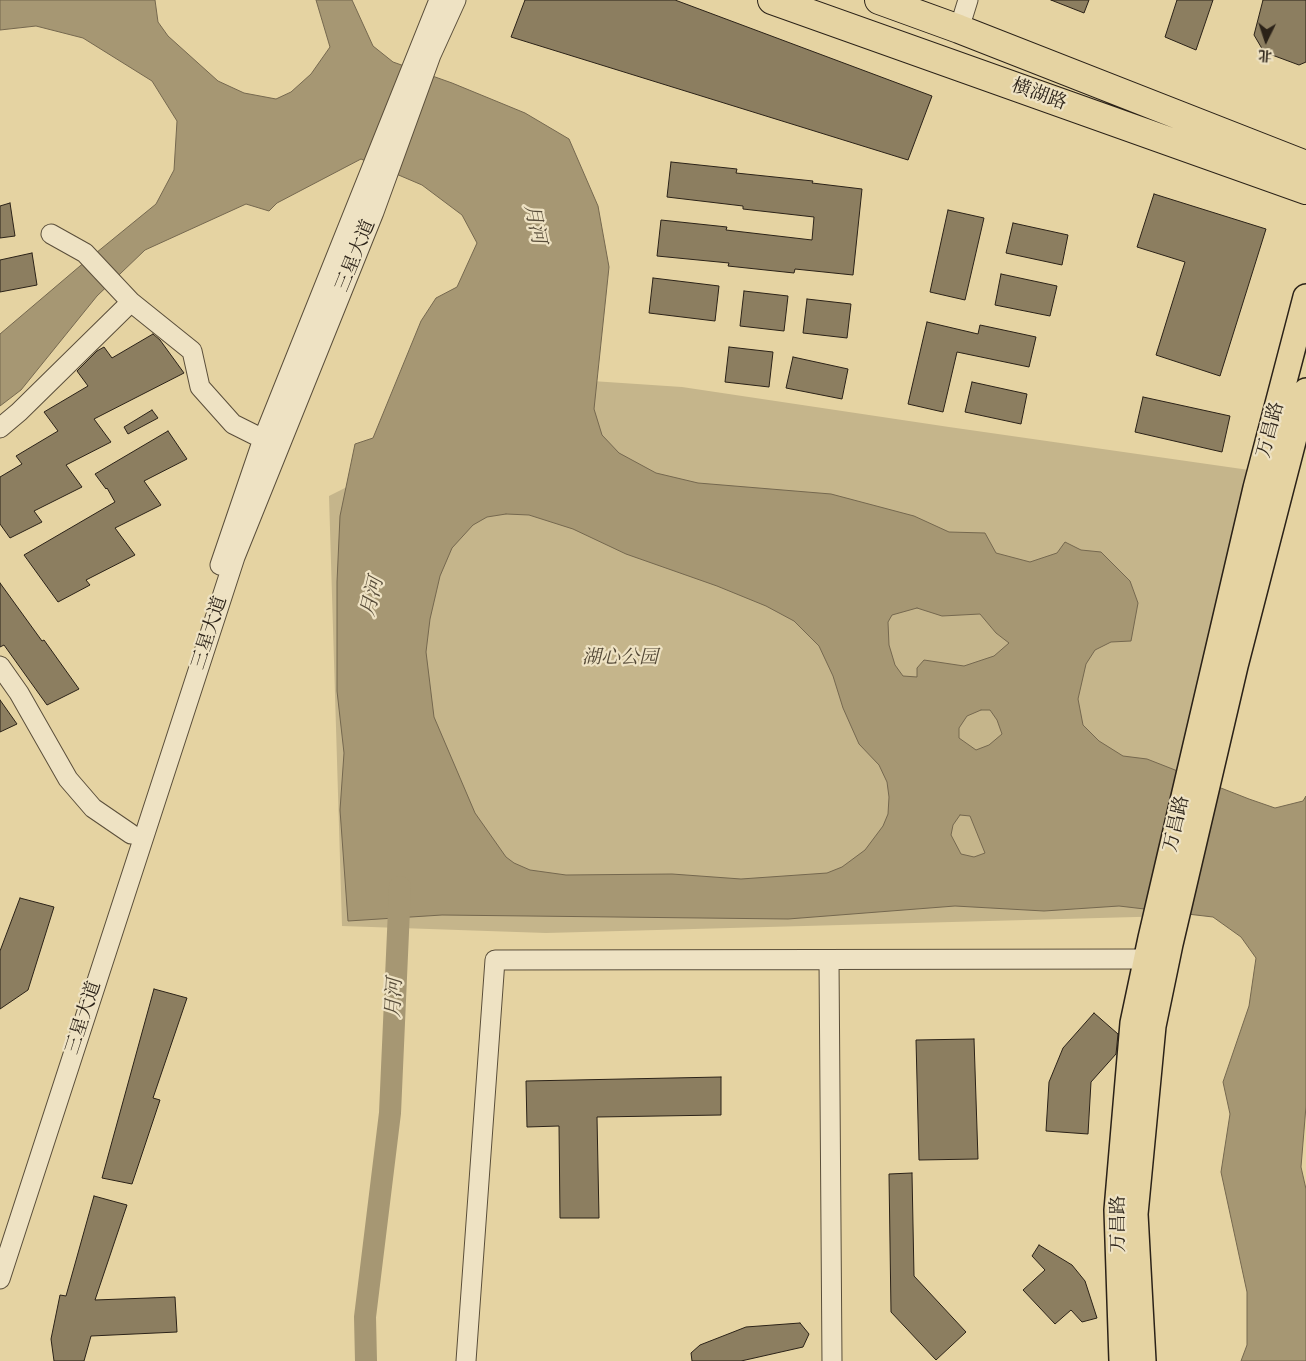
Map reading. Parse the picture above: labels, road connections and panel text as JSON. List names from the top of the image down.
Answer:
{
  "streets": {
    "highway": ["横湖路"],
    "main road": ["万昌路"],
    "street": ["三星大道"]
  },
  "water": ["月河"],
  "parks": ["湖心公园"],
  "north": "bottom"
}
